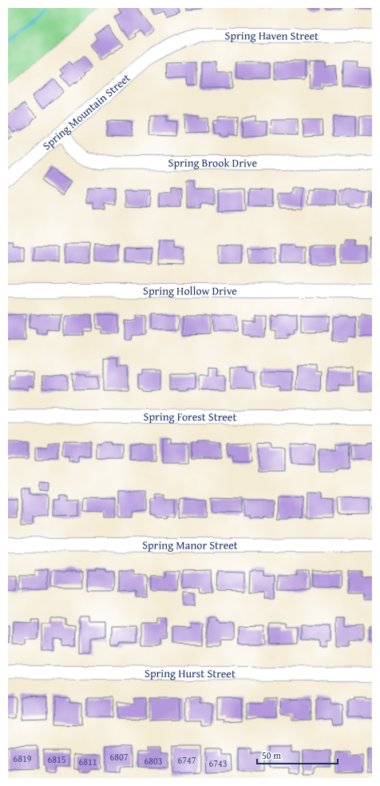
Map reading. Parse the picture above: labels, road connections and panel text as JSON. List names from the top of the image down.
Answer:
{
  "streets": {
    "street": [
      "Spring Haven Street",
      "Spring Mountain Street",
      "Spring Brook Drive",
      "Spring Hollow Drive",
      "Spring Forest Street",
      "Spring Manor Street",
      "Spring Hurst Street"
    ]
  },
  "crossings": [
    ["Spring Haven Street", "Spring Mountain Street"],
    ["Spring Mountain Street", "Spring Brook Drive"]
  ],
  "house_numbers": [
    "6807",
    "6819",
    "6815",
    "6747",
    "6803",
    "6811",
    "6743"
  ],
  "scale_bar": "50 m"
}
